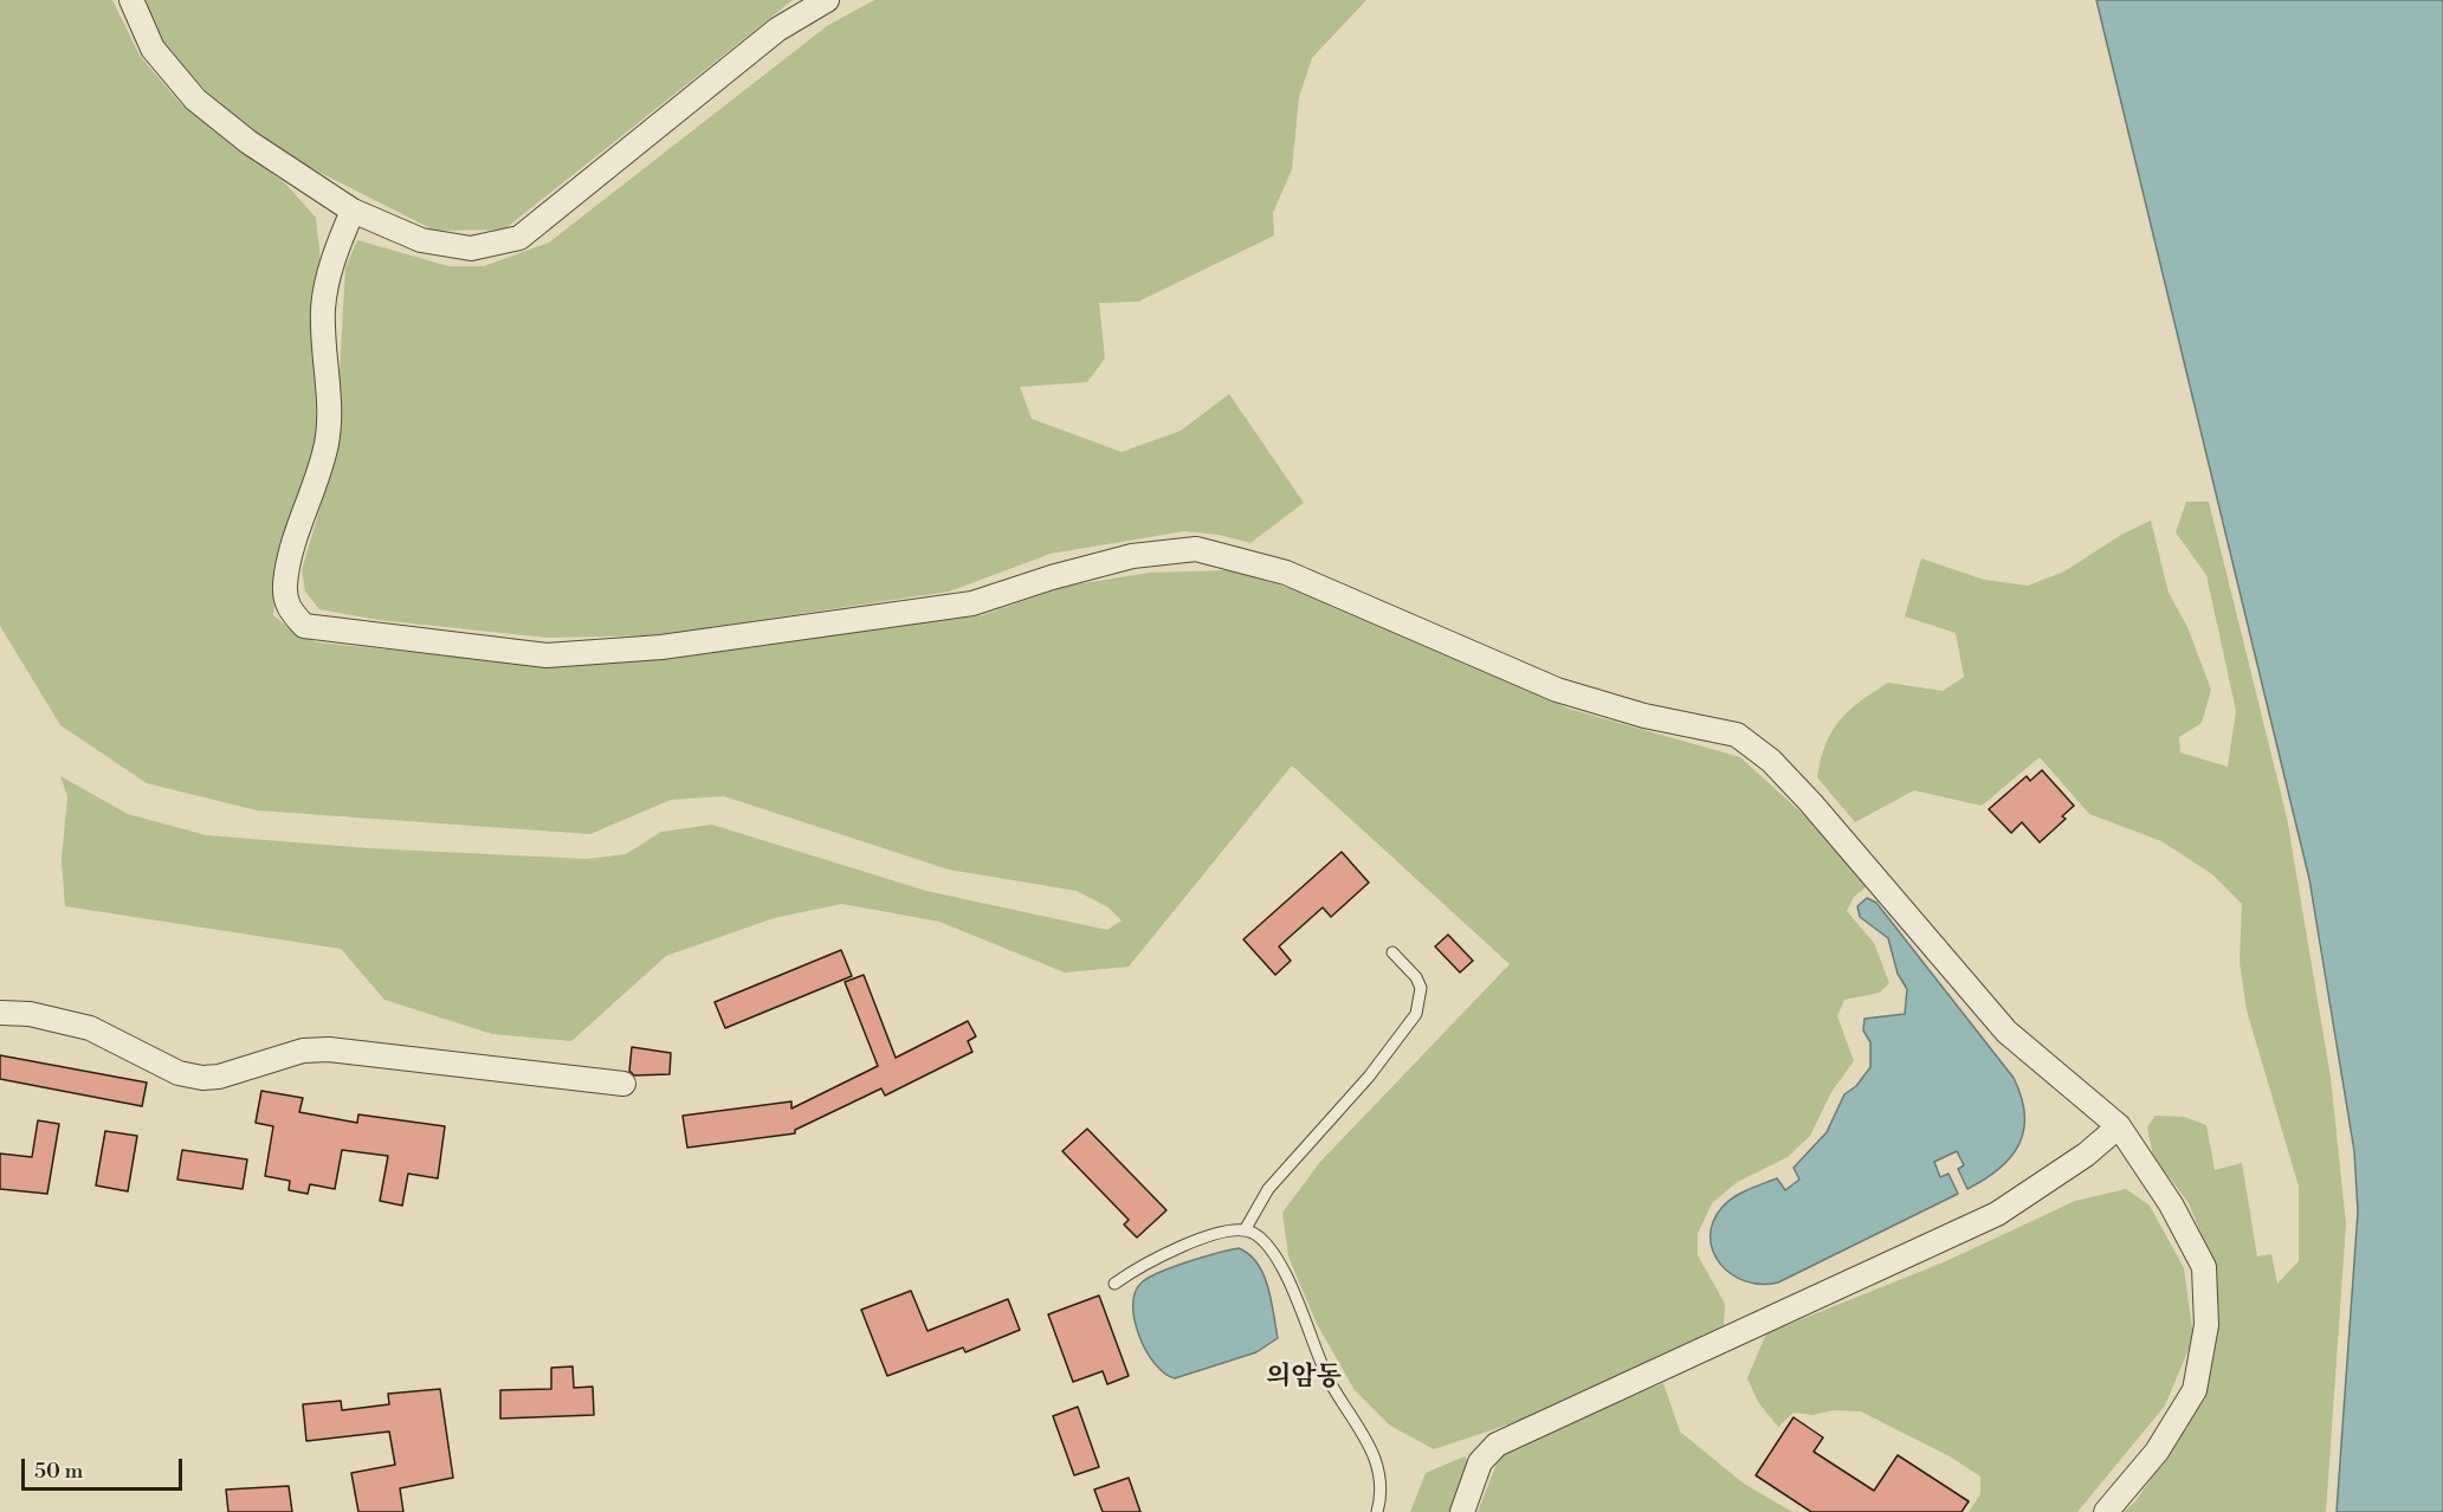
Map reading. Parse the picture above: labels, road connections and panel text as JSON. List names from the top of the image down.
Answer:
{
  "districts": ["의암동"],
  "scale_bar": "50 m"
}
